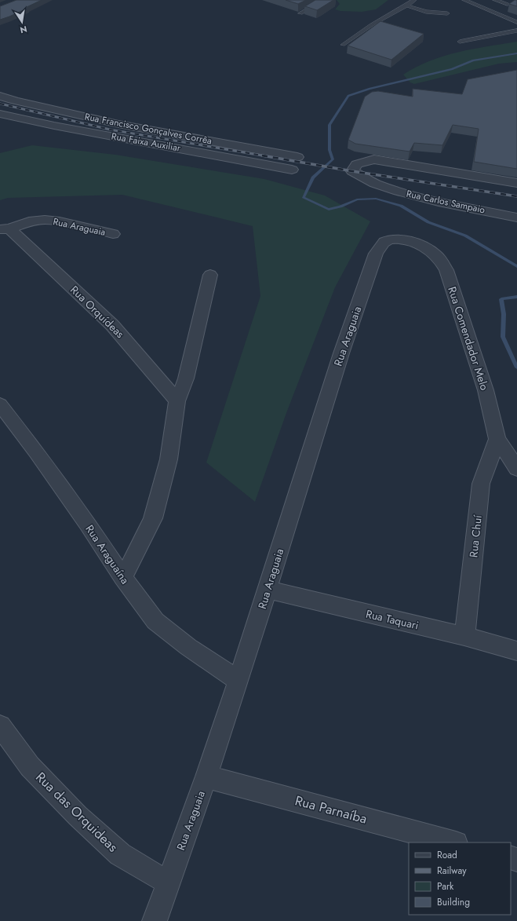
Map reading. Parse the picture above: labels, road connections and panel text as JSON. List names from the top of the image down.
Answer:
{
  "streets": {
    "street": [
      "Rua Francisco Gonçalves Corrêa",
      "Rua Faixa Auxiliar",
      "Rua Carlos Sampaio",
      "Rua Araguaia",
      "Rua Orquídeas",
      "Rua Comendador Melo",
      "Rua Chuí",
      "Rua Araguaína",
      "Rua Taquari",
      "Rua Parnaíba",
      "Rua das Orquideas"
    ]
  },
  "crossings": [
    ["Rua Araguaia", "Rua Orquídeas"],
    ["Rua Araguaia", "Rua Comendador Melo"],
    ["Rua Araguaia", "Rua Araguaína"],
    ["Rua Araguaia", "Rua Taquari"],
    ["Rua Araguaia", "Rua Parnaíba"],
    ["Rua Araguaia", "Rua das Orquideas"],
    ["Rua Comendador Melo", "Rua Chuí"],
    ["Rua Chuí", "Rua Taquari"]
  ],
  "legend": [
    "Road",
    "Railway",
    "Park",
    "Building"
  ],
  "north": "bottom"
}
